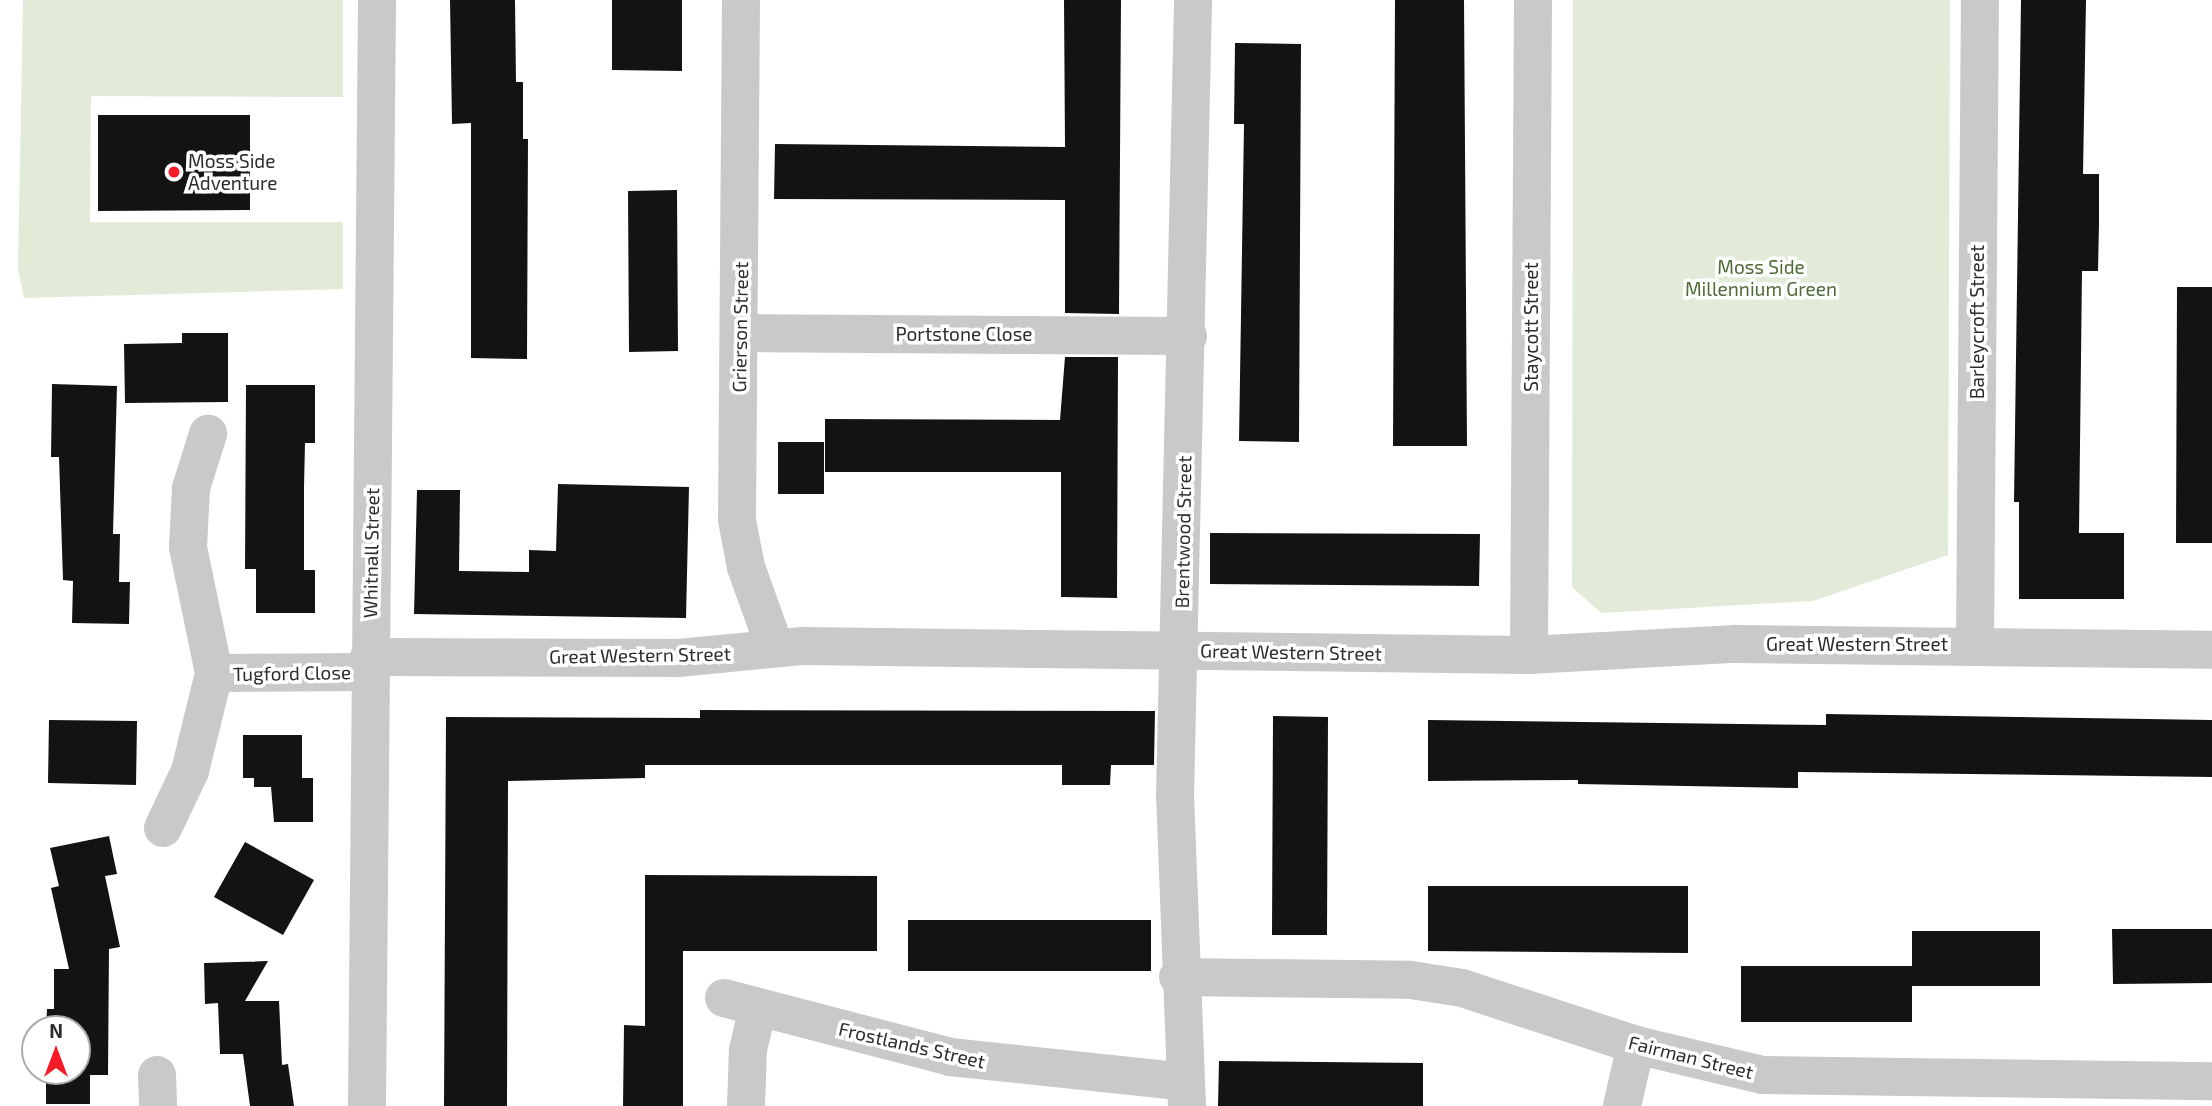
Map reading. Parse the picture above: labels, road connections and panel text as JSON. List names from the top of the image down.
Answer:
{
  "streets": {
    "street": [
      "Barleycroft Street",
      "Grierson Street",
      "Staycott Street",
      "Portstone Close",
      "Brentwood Street",
      "Whitnall Street",
      "Great Western Street",
      "Tugford Close",
      "Frostlands Street",
      "Fairman Street"
    ]
  },
  "crossings": [
    ["Barleycroft Street", "Great Western Street"],
    ["Grierson Street", "Portstone Close"],
    ["Grierson Street", "Great Western Street"],
    ["Staycott Street", "Great Western Street"],
    ["Portstone Close", "Brentwood Street"],
    ["Brentwood Street", "Great Western Street"],
    ["Brentwood Street", "Frostlands Street"],
    ["Brentwood Street", "Fairman Street"],
    ["Whitnall Street", "Great Western Street"],
    ["Whitnall Street", "Tugford Close"],
    ["Great Western Street", "Tugford Close"]
  ],
  "parks": ["Moss Side Millennium Green"],
  "places": ["Moss Side Adventure"],
  "north": "top"
}
